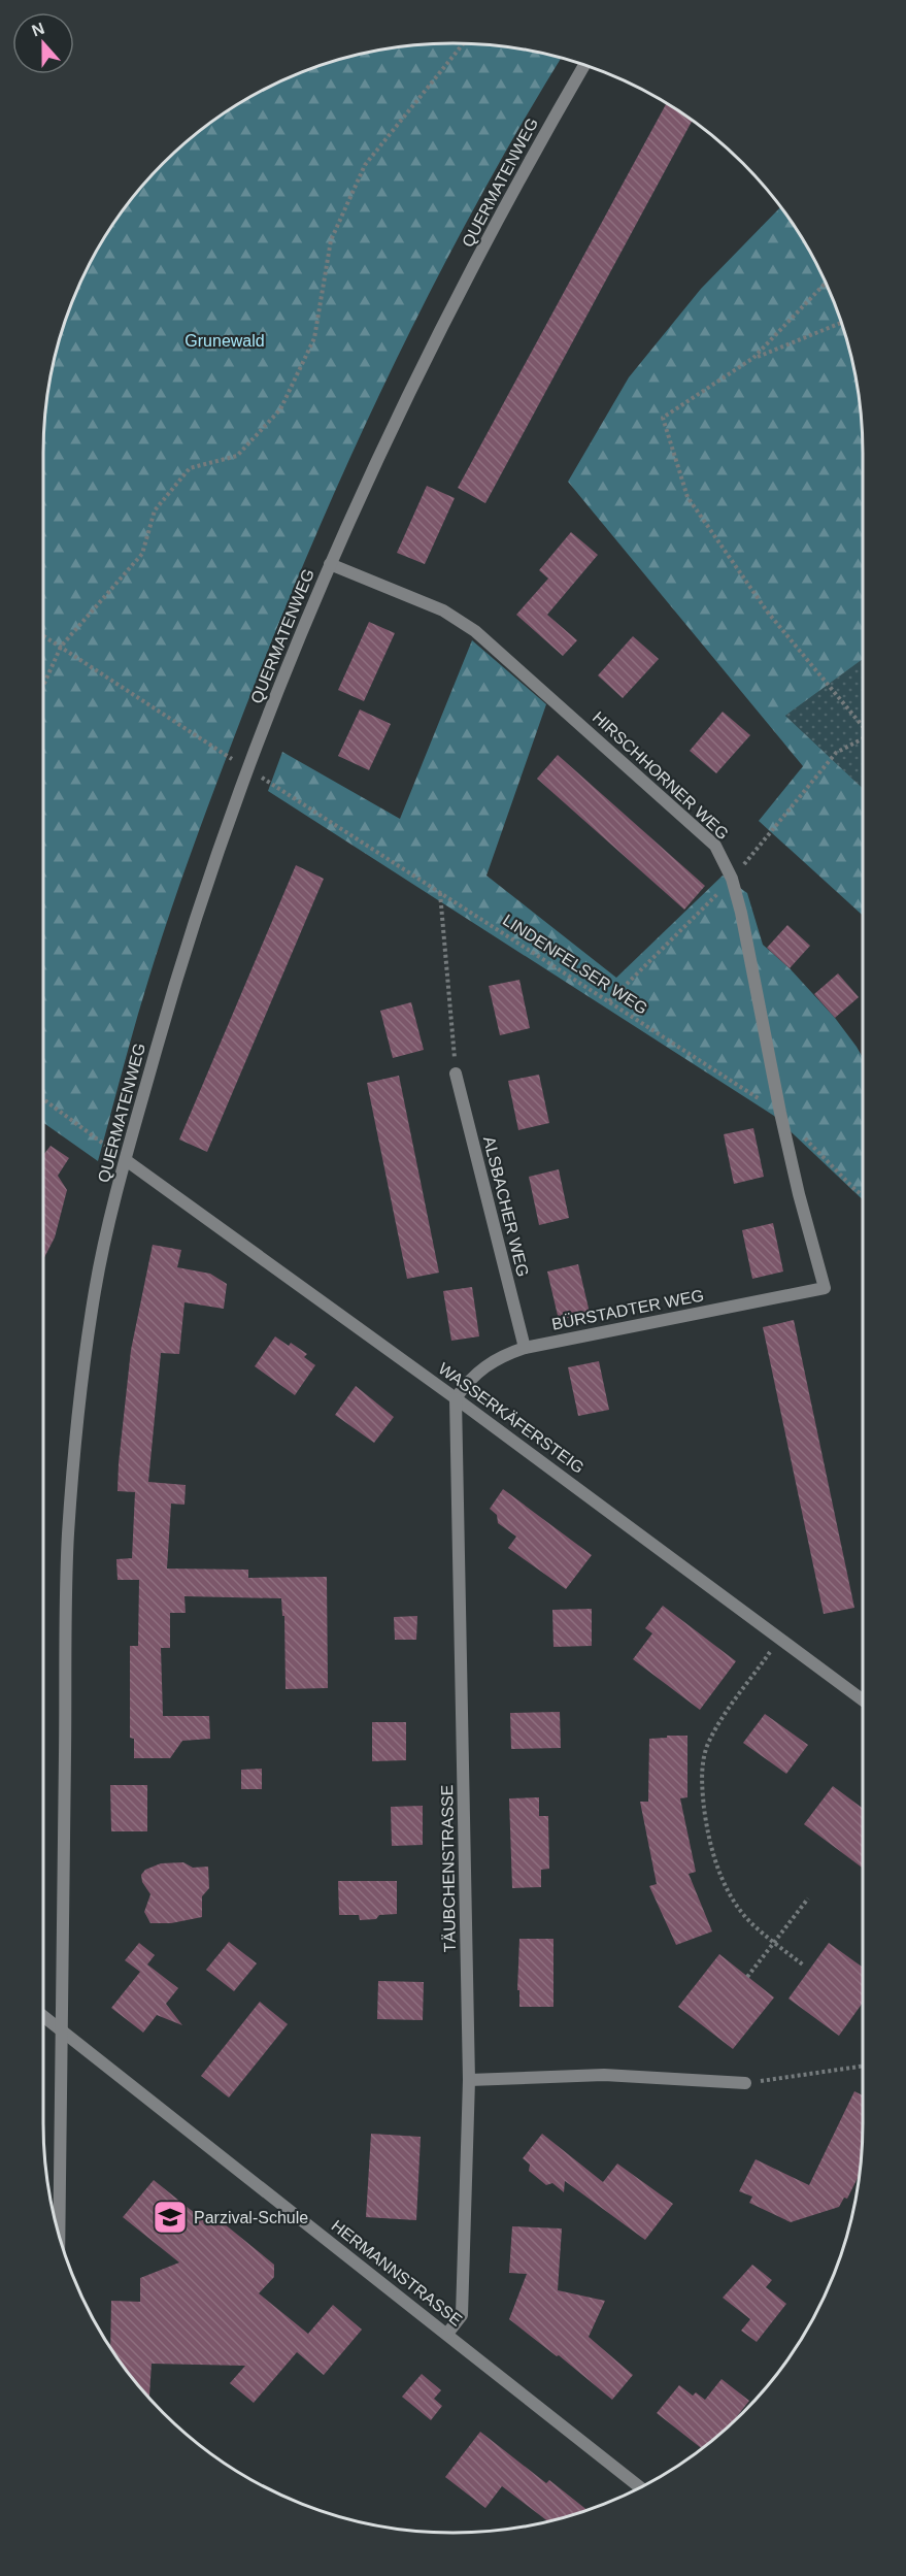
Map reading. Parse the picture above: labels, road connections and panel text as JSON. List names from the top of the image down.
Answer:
{
  "streets": {
    "street": [
      "QUERMATENWEG",
      "HIRSCHHORNER WEG",
      "ALSBACHER WEG",
      "BÜRSTADTER WEG",
      "WASSERKÄFERSTEIG",
      "TÄUBCHENSTRASSE",
      "HERMANNSTRASSE"
    ],
    "path": ["LINDENFELSER WEG"]
  },
  "crossings": [
    ["QUERMATENWEG", "HIRSCHHORNER WEG"],
    ["QUERMATENWEG", "LINDENFELSER WEG"],
    ["QUERMATENWEG", "WASSERKÄFERSTEIG"],
    ["QUERMATENWEG", "HERMANNSTRASSE"],
    ["HIRSCHHORNER WEG", "LINDENFELSER WEG"],
    ["HIRSCHHORNER WEG", "BÜRSTADTER WEG"],
    ["ALSBACHER WEG", "BÜRSTADTER WEG"],
    ["BÜRSTADTER WEG", "WASSERKÄFERSTEIG"],
    ["BÜRSTADTER WEG", "TÄUBCHENSTRASSE"],
    ["WASSERKÄFERSTEIG", "TÄUBCHENSTRASSE"],
    ["TÄUBCHENSTRASSE", "HERMANNSTRASSE"]
  ],
  "parks": ["Grunewald"],
  "places": {
    "school or university": ["Parzival-Schule"]
  },
  "north": "top"
}
